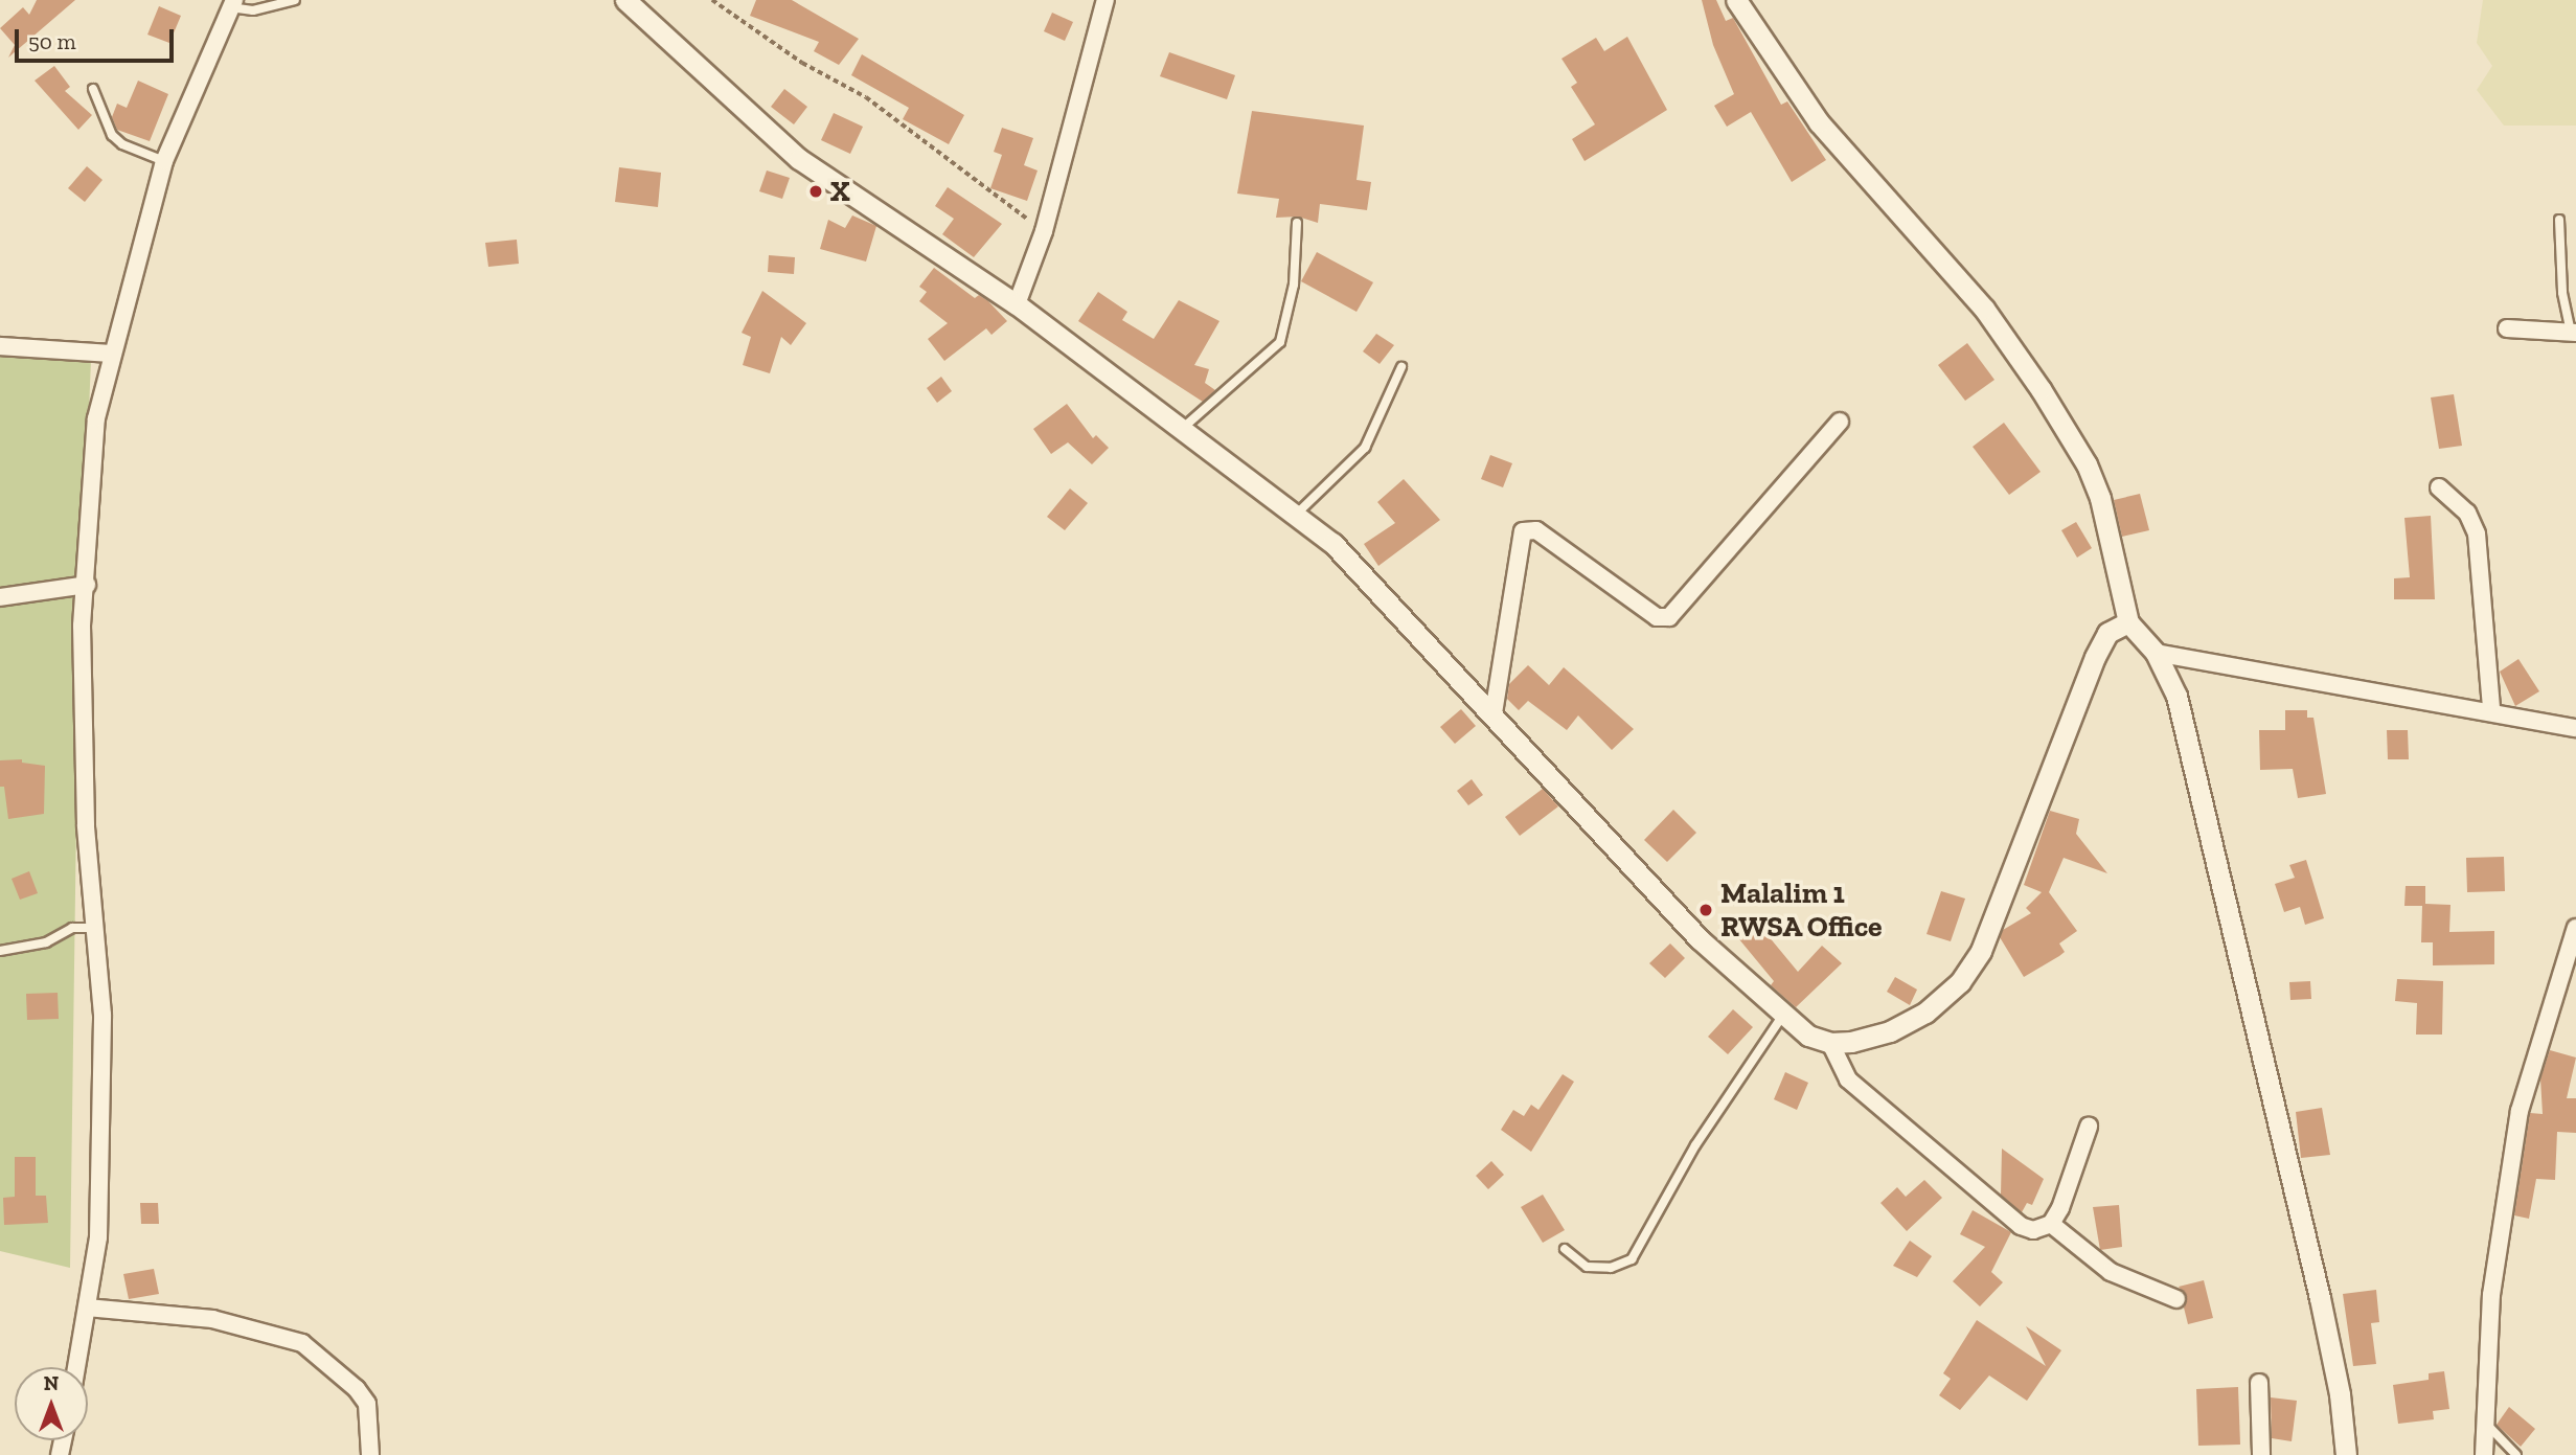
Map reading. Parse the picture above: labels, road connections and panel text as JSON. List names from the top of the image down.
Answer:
{
  "places": ["X", "Malalim 1 RWSA Office"],
  "scale_bar": "50 m",
  "north": "top"
}
